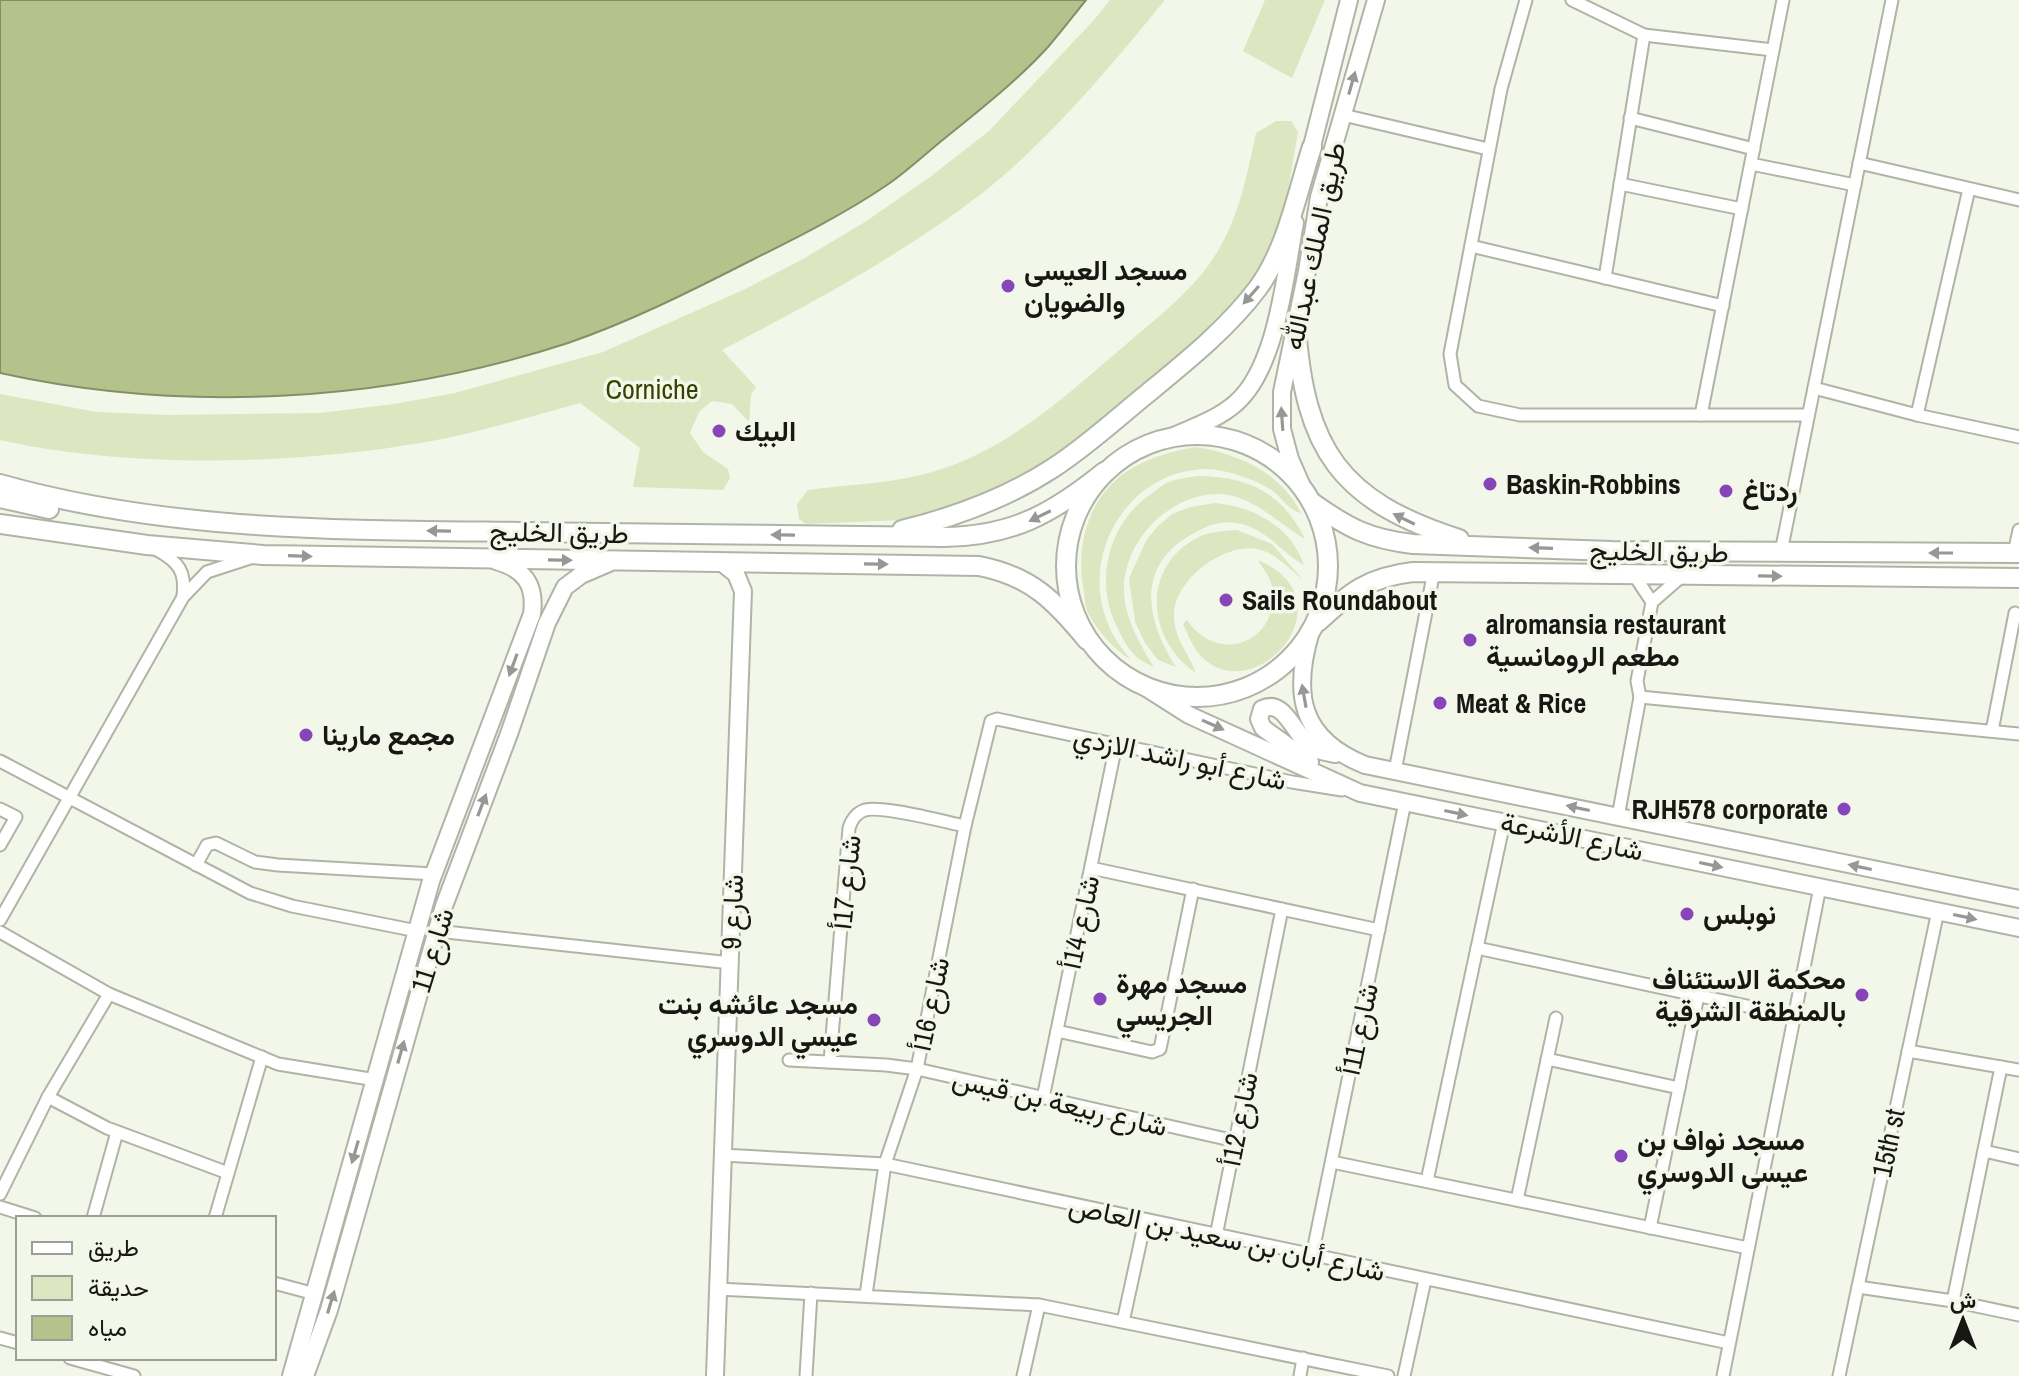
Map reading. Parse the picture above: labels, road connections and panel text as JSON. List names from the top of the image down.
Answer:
{
  "streets": {
    "main road": ["طريق الخليج"],
    "street": [
      "طريق الملك عبدالله",
      "شارع أبو راشد الازدي",
      "شارع الأشرعة",
      "شارع 17أ",
      "شارع 9",
      "شارع 14أ",
      "شارع 11",
      "شارع 16أ",
      "شارع 11أ",
      "شارع ربيعة بن قيس",
      "شارع 12أ",
      "15th st",
      "شارع أبان بن سعيد بن العاص"
    ]
  },
  "crossings": [
    ["طريق الملك عبدالله", "طريق الخليج"],
    ["طريق الملك عبدالله", "شارع الأشرعة"],
    ["طريق الخليج", "شارع الأشرعة"],
    ["طريق الخليج", "شارع 11"],
    ["شارع أبو راشد الازدي", "شارع الأشرعة"],
    ["شارع أبو راشد الازدي", "شارع 14أ"],
    ["شارع أبو راشد الازدي", "شارع 16أ"],
    ["شارع الأشرعة", "شارع 11أ"],
    ["شارع الأشرعة", "15th st"],
    ["شارع 17أ", "شارع 16أ"],
    ["شارع 17أ", "شارع ربيعة بن قيس"],
    ["شارع 9", "شارع أبان بن سعيد بن العاص"],
    ["شارع 14أ", "شارع ربيعة بن قيس"],
    ["شارع 16أ", "شارع ربيعة بن قيس"],
    ["شارع 16أ", "شارع أبان بن سعيد بن العاص"],
    ["شارع 11أ", "شارع أبان بن سعيد بن العاص"],
    ["شارع ربيعة بن قيس", "شارع 12أ"],
    ["شارع 12أ", "شارع أبان بن سعيد بن العاص"]
  ],
  "parks": ["Corniche"],
  "places": [
    "مسجد العيسى والضويان",
    "البيك",
    "Baskin-Robbins",
    "ردتاغ",
    "Sails Roundabout",
    "alromansia restaurant مطعم الرومانسية",
    "Meat & Rice",
    "مجمع مارينا",
    "RJH578 corporate",
    "نوبلس",
    "محكمة الاستئناف بالمنطقة الشرقية",
    "مسجد مهرة الجريسي",
    "مسجد عائشه بنت عيسي الدوسري",
    "مسجد نواف بن عيسى الدوسري"
  ],
  "legend": ["طريق", "حديقة", "مياه"],
  "north": "top"
}
